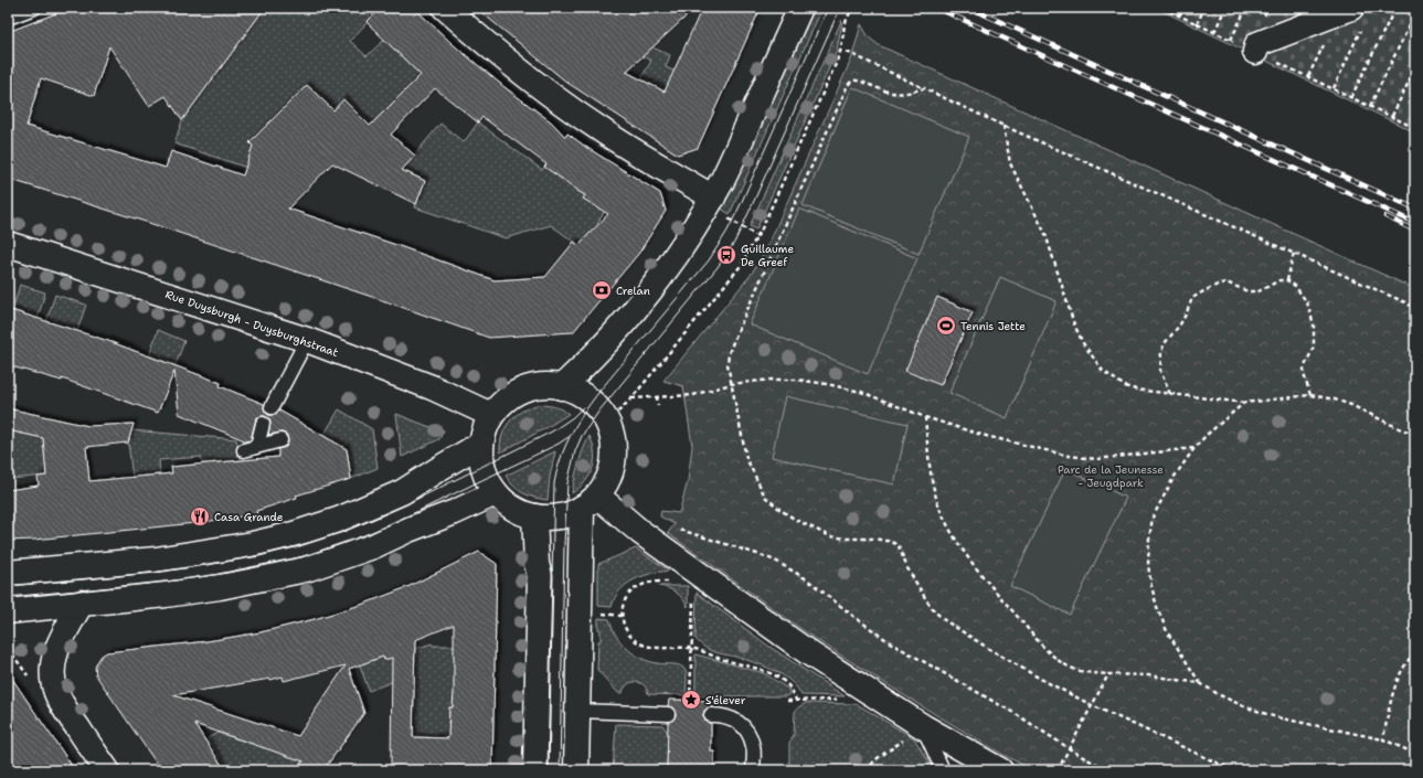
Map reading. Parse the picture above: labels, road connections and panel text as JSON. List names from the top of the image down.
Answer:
{
  "streets": {
    "street": ["Rue Duysburgh - Duysburghstraat"]
  },
  "parks": ["Parc de la Jeunesse - Jeugdpark"],
  "places": {
    "bus stop": ["Guillaume De Greef"],
    "bank": ["Crelan"],
    "sports": ["Tennis Jette"],
    "restaurant": ["Casa Grande"],
    "place": ["S'élever"]
  }
}
